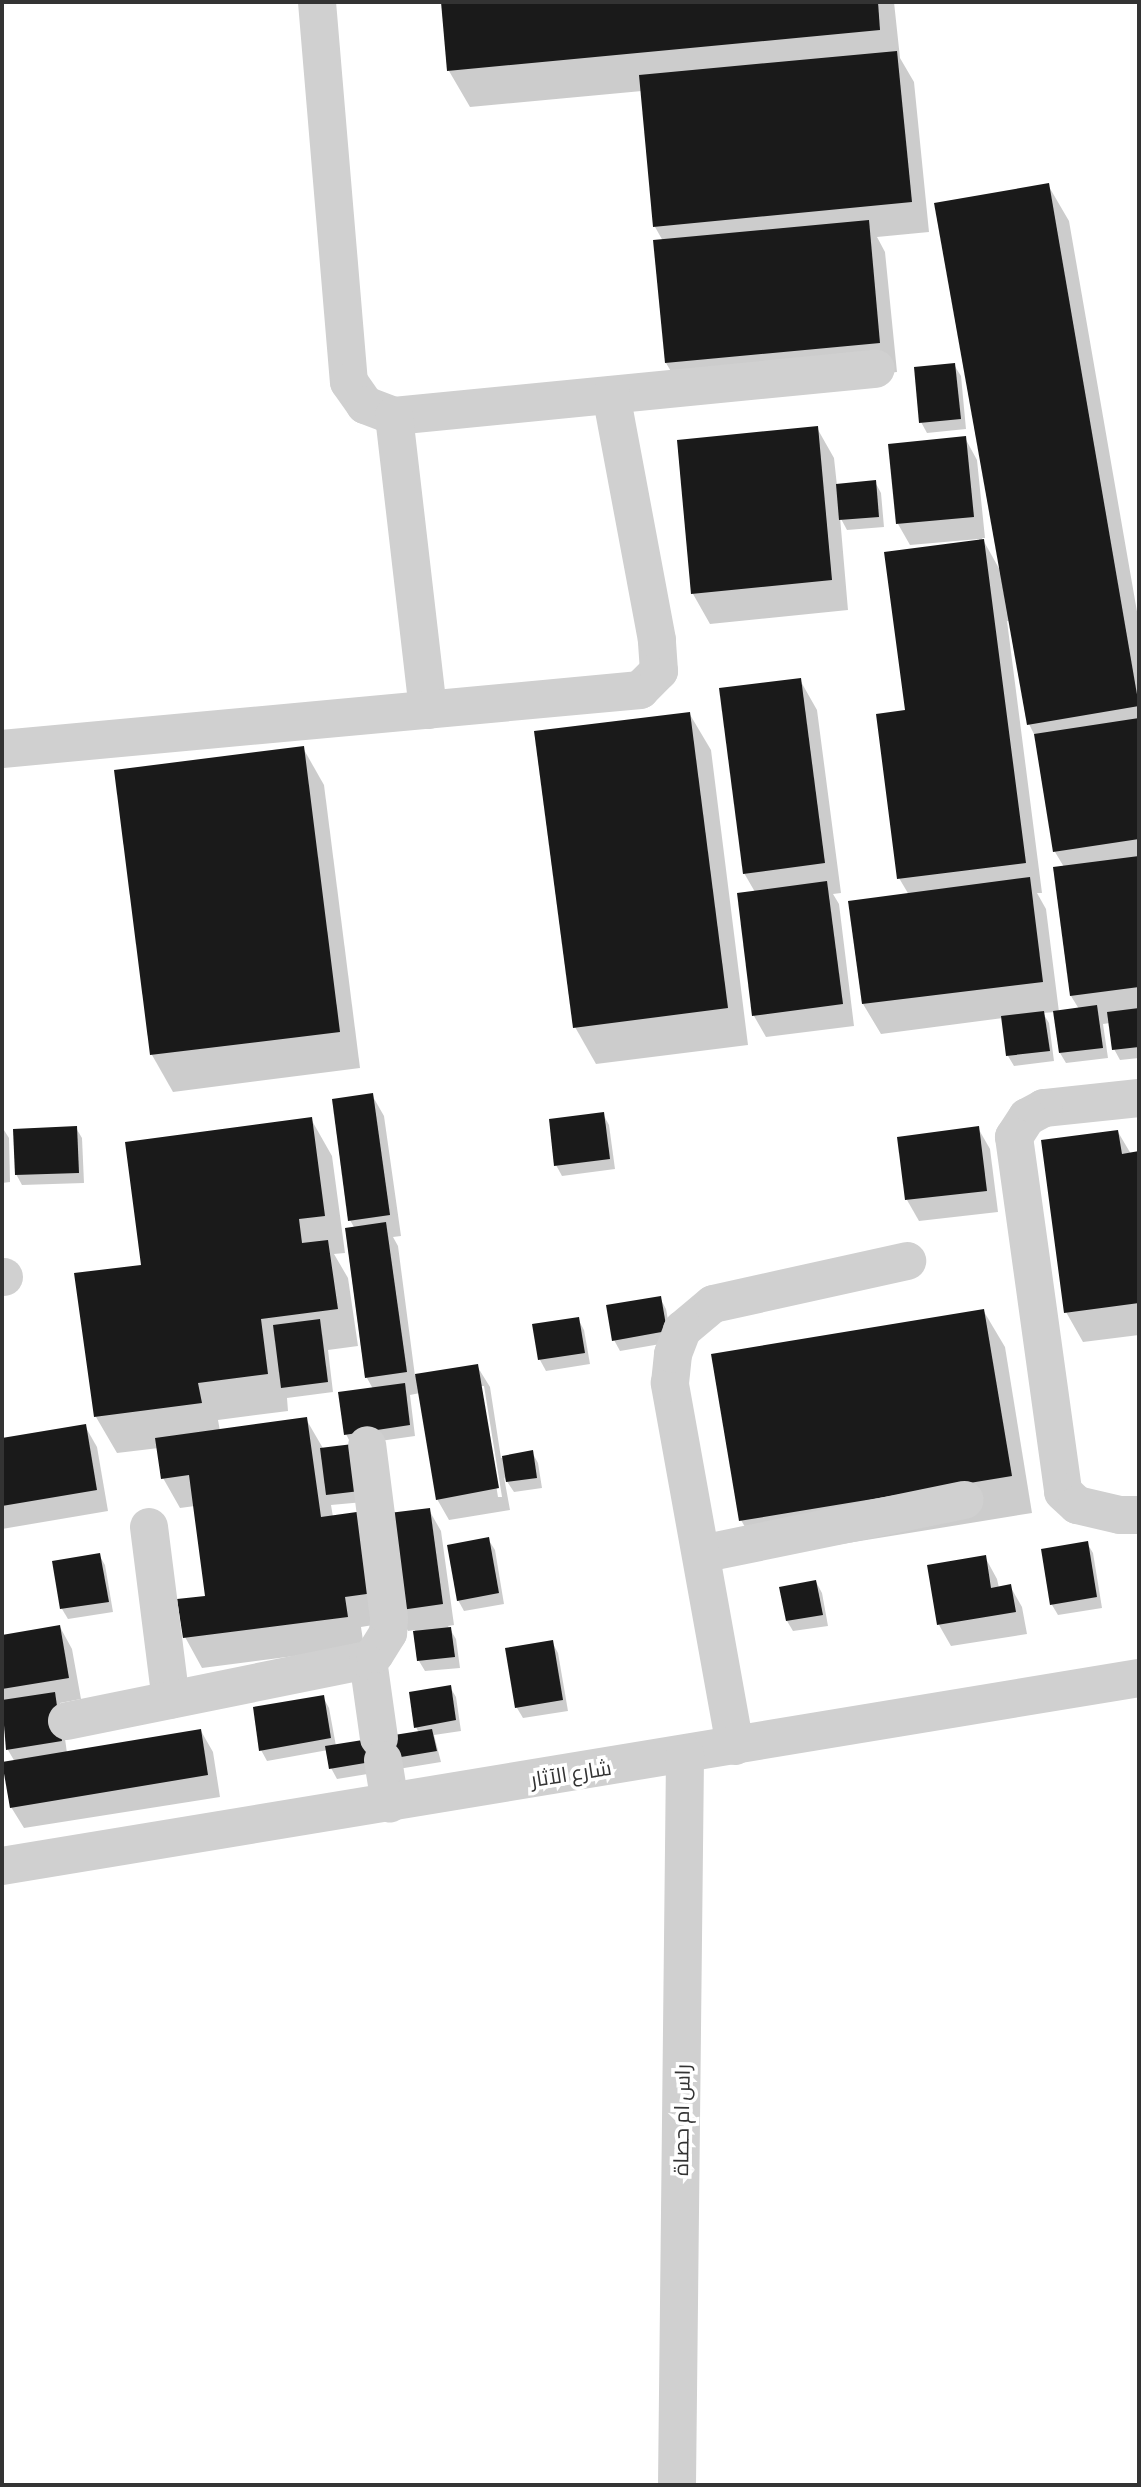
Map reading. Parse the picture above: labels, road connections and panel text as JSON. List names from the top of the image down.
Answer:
{
  "streets": {
    "street": ["شارع الآثار", "راس ام حصاة"]
  },
  "crossings": [
    ["شارع الآثار", "راس ام حصاة"]
  ]
}
